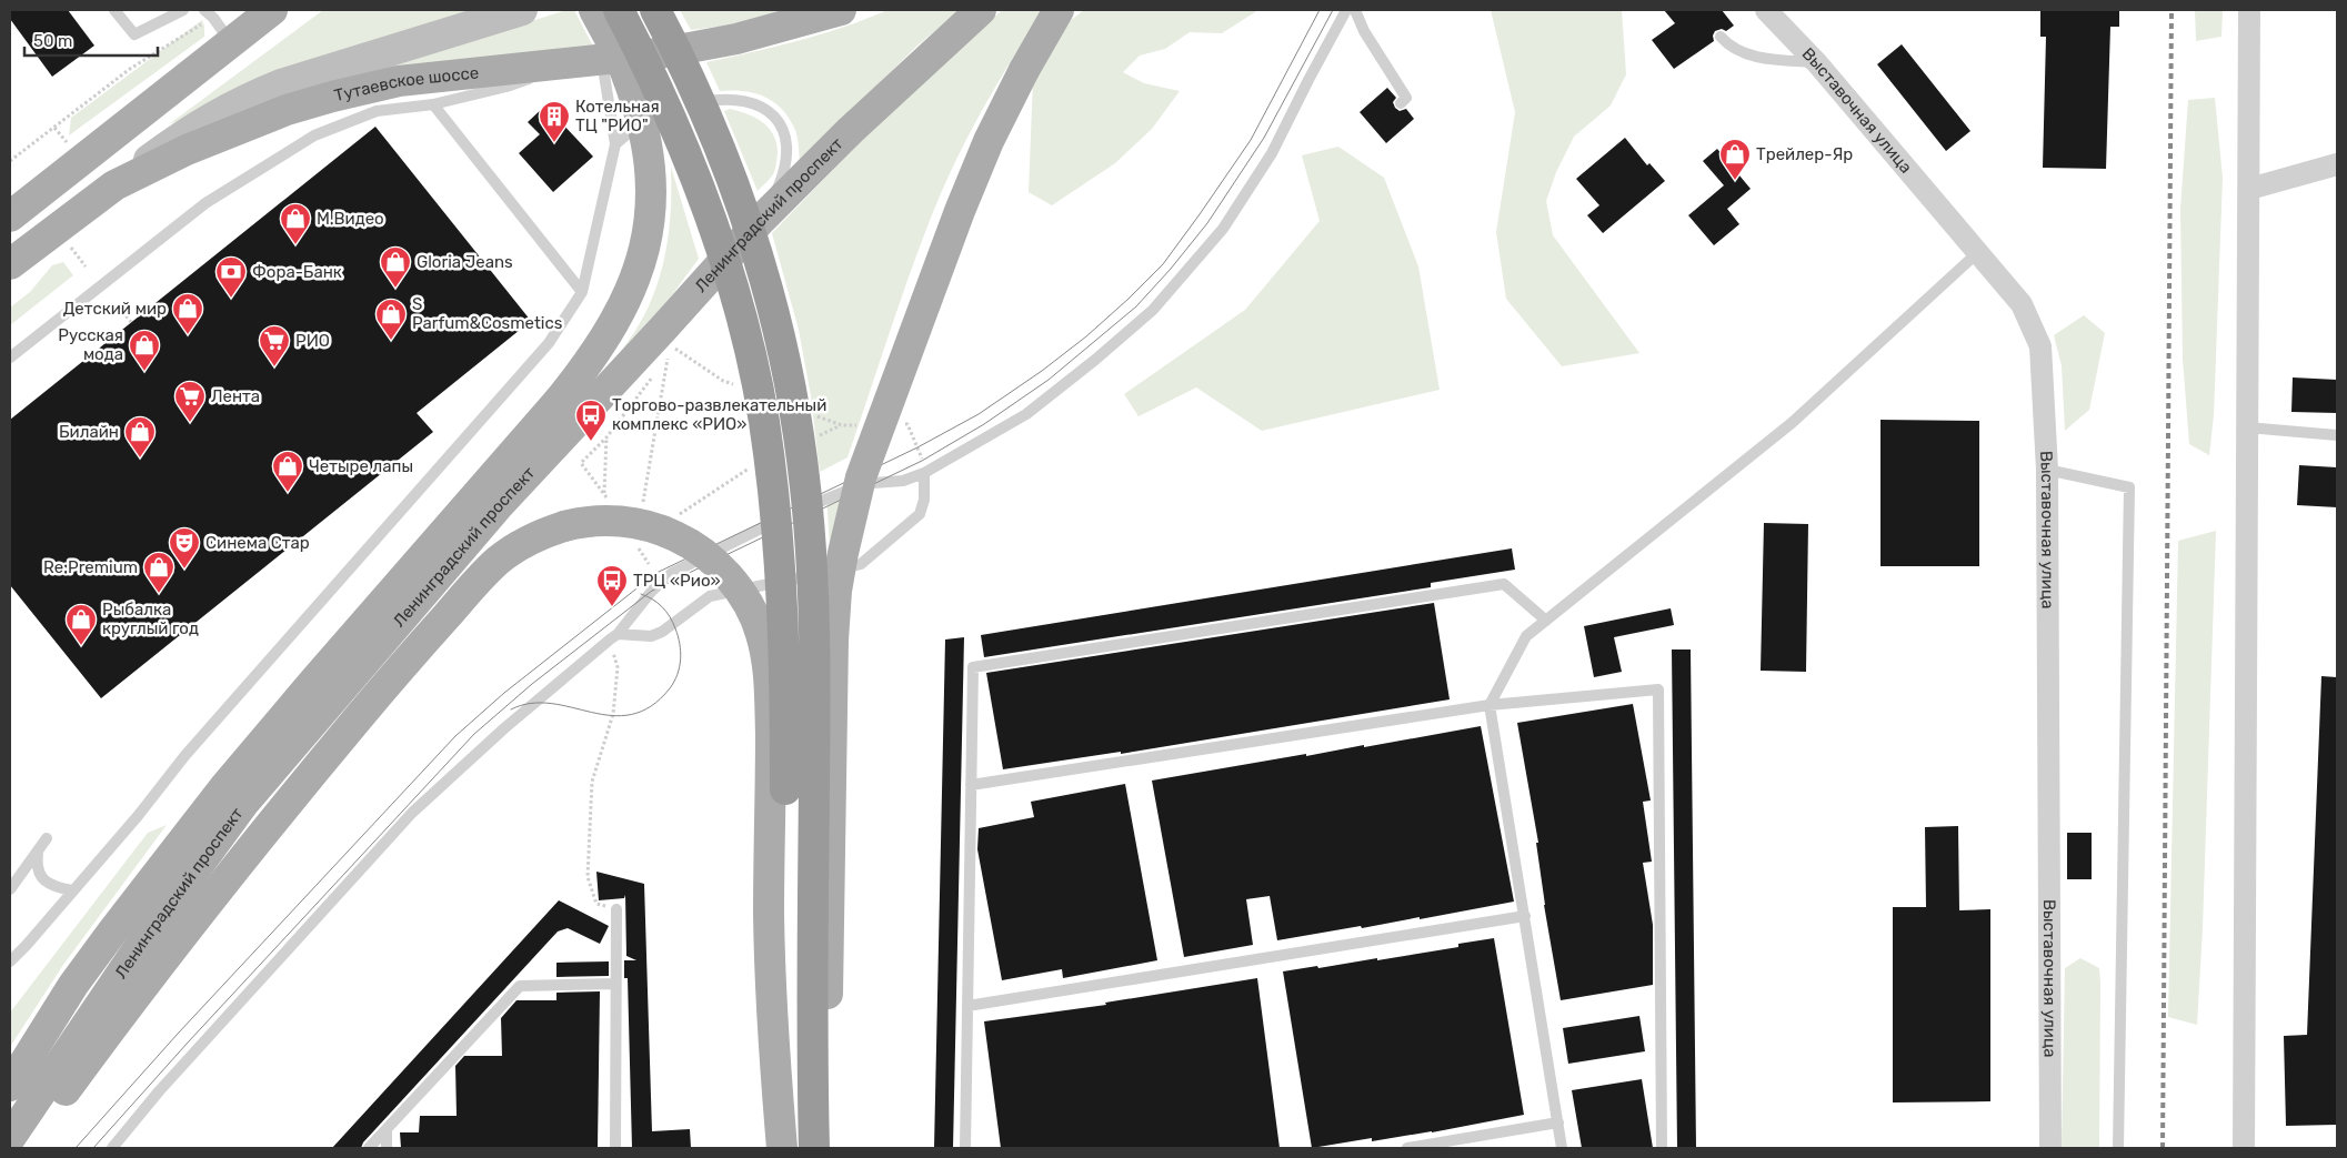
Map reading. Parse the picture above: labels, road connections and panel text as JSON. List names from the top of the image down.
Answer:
{
  "streets": {
    "main road": ["Тутаевское шоссе", "Ленинградский проспект"],
    "street": ["Выставочная улица"]
  },
  "places": {
    "building": ["Котельная ТЦ \"РИО\""],
    "shop": [
      "Трейлер-Яр",
      "М.Видео",
      "Gloria Jeans",
      "Детский мир",
      "S Parfum&Cosmetics",
      "Русская мода",
      "Билайн",
      "Четыре лапы",
      "Re:Premium",
      "Рыбалка круглый год"
    ],
    "bank": ["Фора-Банк"],
    "supermarket": ["РИО", "Лента"],
    "bus stop": ["Торгово-развлекательный комплекс «РИО»", "ТРЦ «Рио»"],
    "theatre": ["Синема Стар"]
  },
  "scale_bar": "50 m"
}
